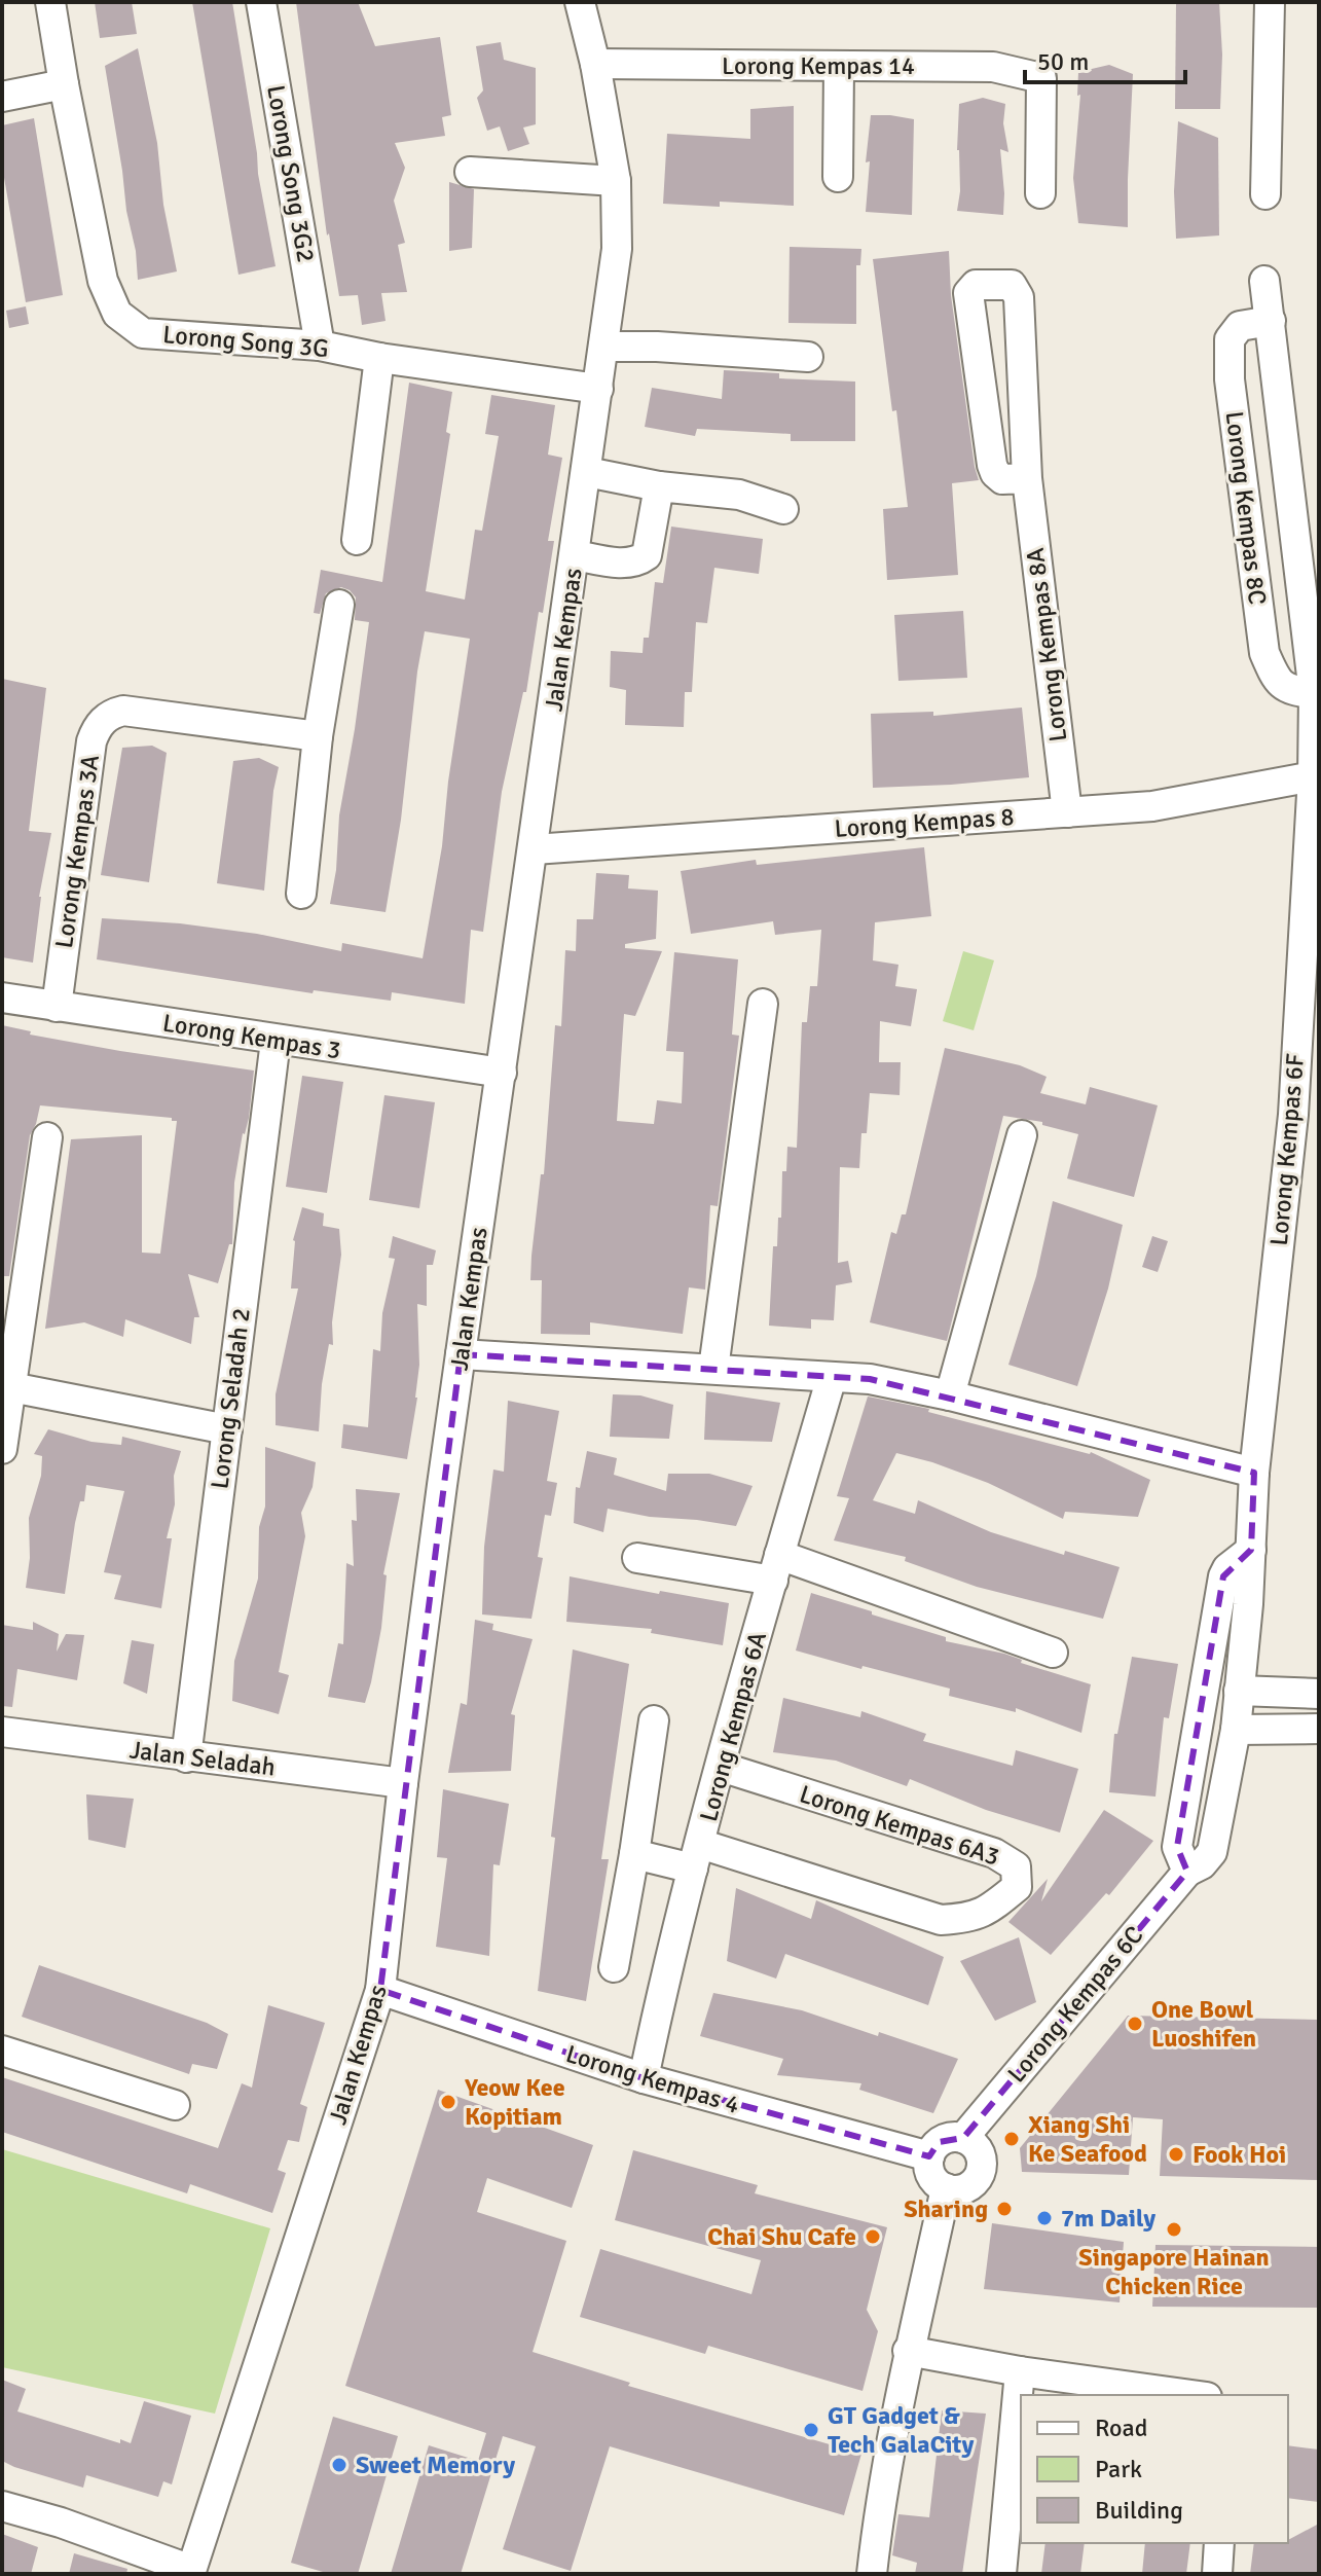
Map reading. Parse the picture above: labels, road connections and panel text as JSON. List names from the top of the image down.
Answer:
{
  "streets": {
    "street": [
      "Lorong Kempas 14",
      "Lorong Song 3G2",
      "Lorong Song 3G",
      "Lorong Kempas 8C",
      "Jalan Kempas",
      "Lorong Kempas 8A",
      "Lorong Kempas 8",
      "Lorong Kempas 3A",
      "Lorong Kempas 3",
      "Lorong Kempas 6F",
      "Lorong Seladah 2",
      "Lorong Kempas 6A",
      "Jalan Seladah",
      "Lorong Kempas 6A3",
      "Lorong Kempas 6C",
      "Lorong Kempas 4"
    ]
  },
  "crossings": [
    ["Lorong Kempas 14", "Jalan Kempas"],
    ["Lorong Song 3G2", "Lorong Song 3G"],
    ["Lorong Song 3G", "Jalan Kempas"],
    ["Lorong Kempas 8C", "Lorong Kempas 8"],
    ["Lorong Kempas 8C", "Lorong Kempas 6F"],
    ["Jalan Kempas", "Lorong Kempas 8"],
    ["Jalan Kempas", "Lorong Kempas 3"],
    ["Jalan Kempas", "Jalan Seladah"],
    ["Jalan Kempas", "Lorong Kempas 4"],
    ["Lorong Kempas 8A", "Lorong Kempas 8"],
    ["Lorong Kempas 8", "Lorong Kempas 6F"],
    ["Lorong Kempas 3A", "Lorong Kempas 3"],
    ["Lorong Kempas 3", "Lorong Seladah 2"],
    ["Lorong Kempas 6F", "Lorong Kempas 6C"],
    ["Lorong Seladah 2", "Jalan Seladah"],
    ["Lorong Kempas 6A", "Lorong Kempas 6A3"],
    ["Lorong Kempas 6A", "Lorong Kempas 4"],
    ["Lorong Kempas 6C", "Lorong Kempas 4"]
  ],
  "places": [
    "One Bowl Luoshifen",
    "Yeow Kee Kopitiam",
    "Xiang Shi Ke Seafood",
    "Fook Hoi",
    "Sharing",
    "7m Daily",
    "Singapore Hainan Chicken Rice",
    "Chai Shu Cafe",
    "GT Gadget & Tech GalaCity",
    "Sweet Memory"
  ],
  "legend": ["Road", "Park", "Building"],
  "scale_bar": "50 m"
}
